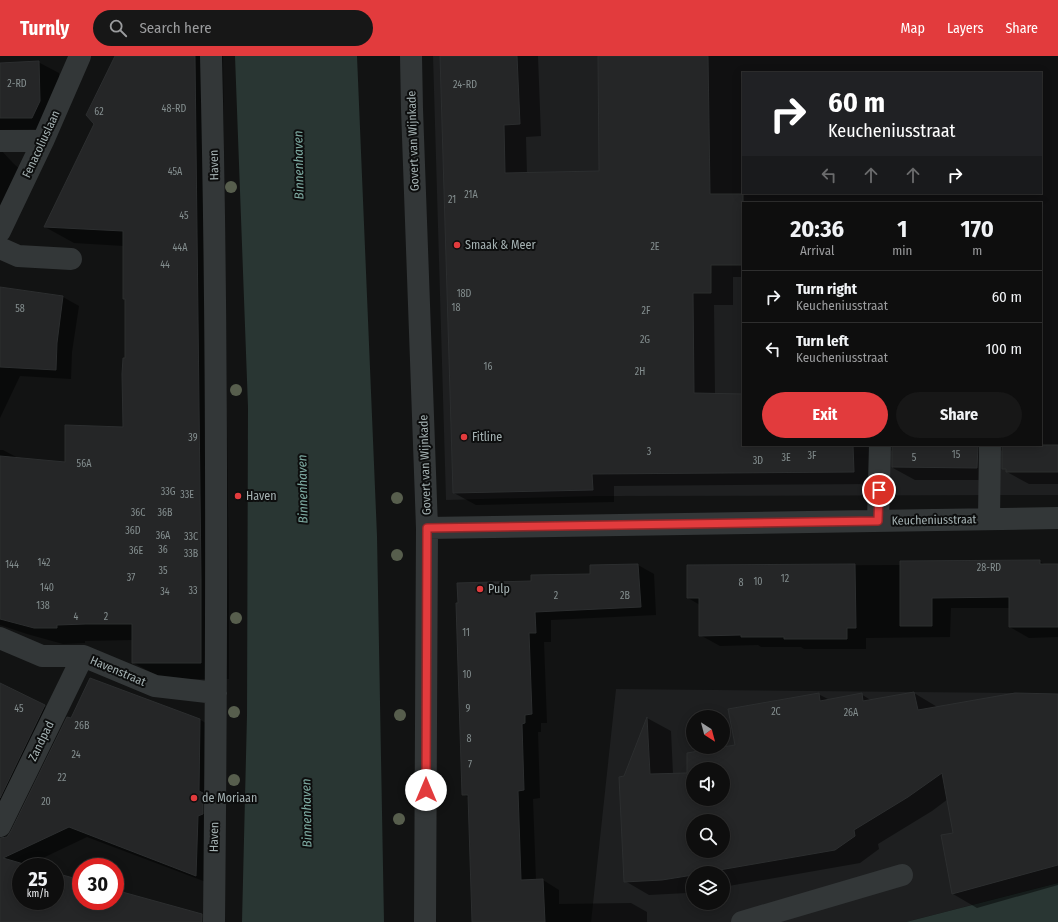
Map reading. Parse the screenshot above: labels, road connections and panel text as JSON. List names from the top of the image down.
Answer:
{
  "streets": {
    "street": [
      "Govert van Wijnkade",
      "Fenacoliuslaan",
      "Haven",
      "Keucheniusstraat",
      "Havenstraat",
      "Zandpad"
    ]
  },
  "crossings": [
    ["Govert van Wijnkade", "Keucheniusstraat"],
    ["Haven", "Havenstraat"],
    ["Havenstraat", "Zandpad"]
  ],
  "water": ["Binnenhaven"],
  "places": [
    "Smaak & Meer",
    "Fitline",
    "Haven",
    "Pulp",
    "de Moriaan"
  ],
  "house_numbers": [
    "2-RD",
    "24-RD",
    "48-RD",
    "62",
    "45A",
    "21A",
    "21",
    "45",
    "2E",
    "44A",
    "44",
    "18D",
    "18",
    "58",
    "2F",
    "2G",
    "16",
    "2H",
    "39",
    "3",
    "15",
    "3F",
    "3E",
    "5",
    "3D",
    "56A",
    "33G",
    "33E",
    "36C",
    "36B",
    "36D",
    "36A",
    "33C",
    "36",
    "36E",
    "33B",
    "142",
    "144",
    "28-RD",
    "35",
    "37",
    "12",
    "10",
    "8",
    "140",
    "33",
    "34",
    "2",
    "2B",
    "138",
    "4",
    "2",
    "11",
    "10",
    "45",
    "9",
    "2C",
    "26A",
    "26B",
    "8",
    "24",
    "7",
    "22",
    "20"
  ],
  "north": "bottom right",
  "page": {
    "header": "Turnly",
    "search": "Search here",
    "nav": ["Map", "Layers", "Share"],
    "turn": ["60 m", "Keucheniusstraat"],
    "eta": [
      "20:36",
      "Arrival",
      "1",
      "min",
      "170",
      "m"
    ],
    "list": [
      {
        "name": "Turn right",
        "note": "Keucheniusstraat",
        "value": "60 m"
      },
      {
        "name": "Turn left",
        "note": "Keucheniusstraat",
        "value": "100 m"
      }
    ],
    "buttons": ["Exit", "Share"],
    "speed": "25 km/h",
    "limit": "30"
  }
}
